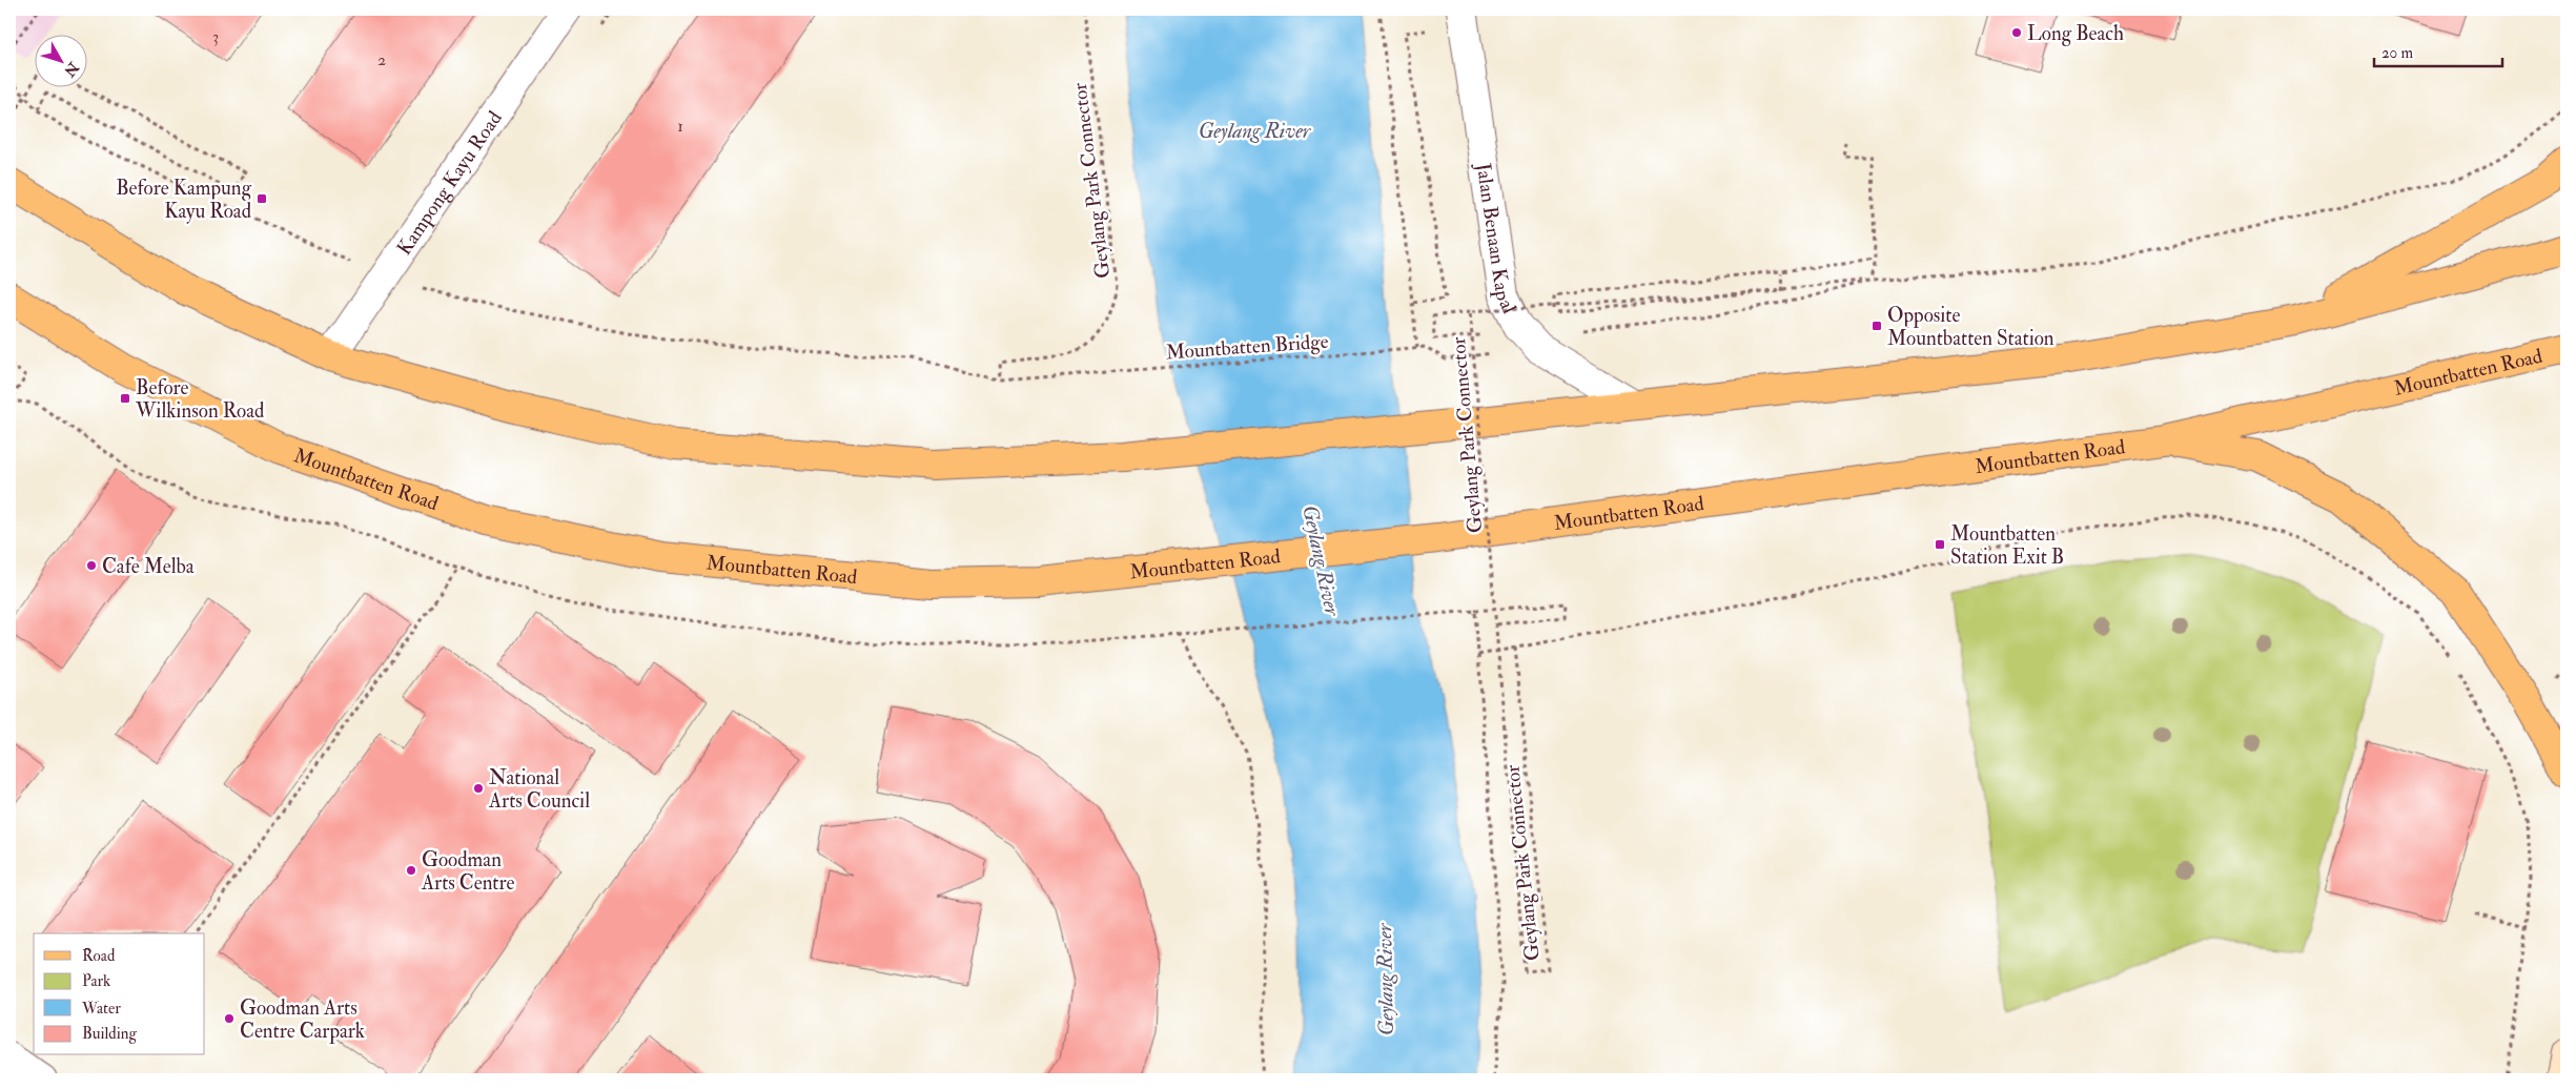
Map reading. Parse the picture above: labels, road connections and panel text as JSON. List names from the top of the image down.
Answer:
{
  "streets": {
    "main road": ["Mountbatten Road"],
    "street": ["Kampong Kayu Road", "Jalan Benaan Kapal"],
    "path": ["Geylang Park Connector", "Mountbatten Bridge"]
  },
  "crossings": [
    ["Geylang Park Connector", "Mountbatten Bridge"]
  ],
  "water": ["Geylang River"],
  "places": {
    "other": [
      "Long Beach",
      "Cafe Melba",
      "National Arts Council",
      "Goodman Arts Centre",
      "Goodman Arts Centre Carpark"
    ],
    "transit": [
      "Before Kampung Kayu Road",
      "Opposite Mountbatten Station",
      "Before Wilkinson Road",
      "Mountbatten Station Exit B"
    ]
  },
  "house_numbers": ["3", "2", "1"],
  "legend": [
    "Road",
    "Park",
    "Water",
    "Building"
  ],
  "scale_bar": "20 m",
  "north": "bottom right"
}
